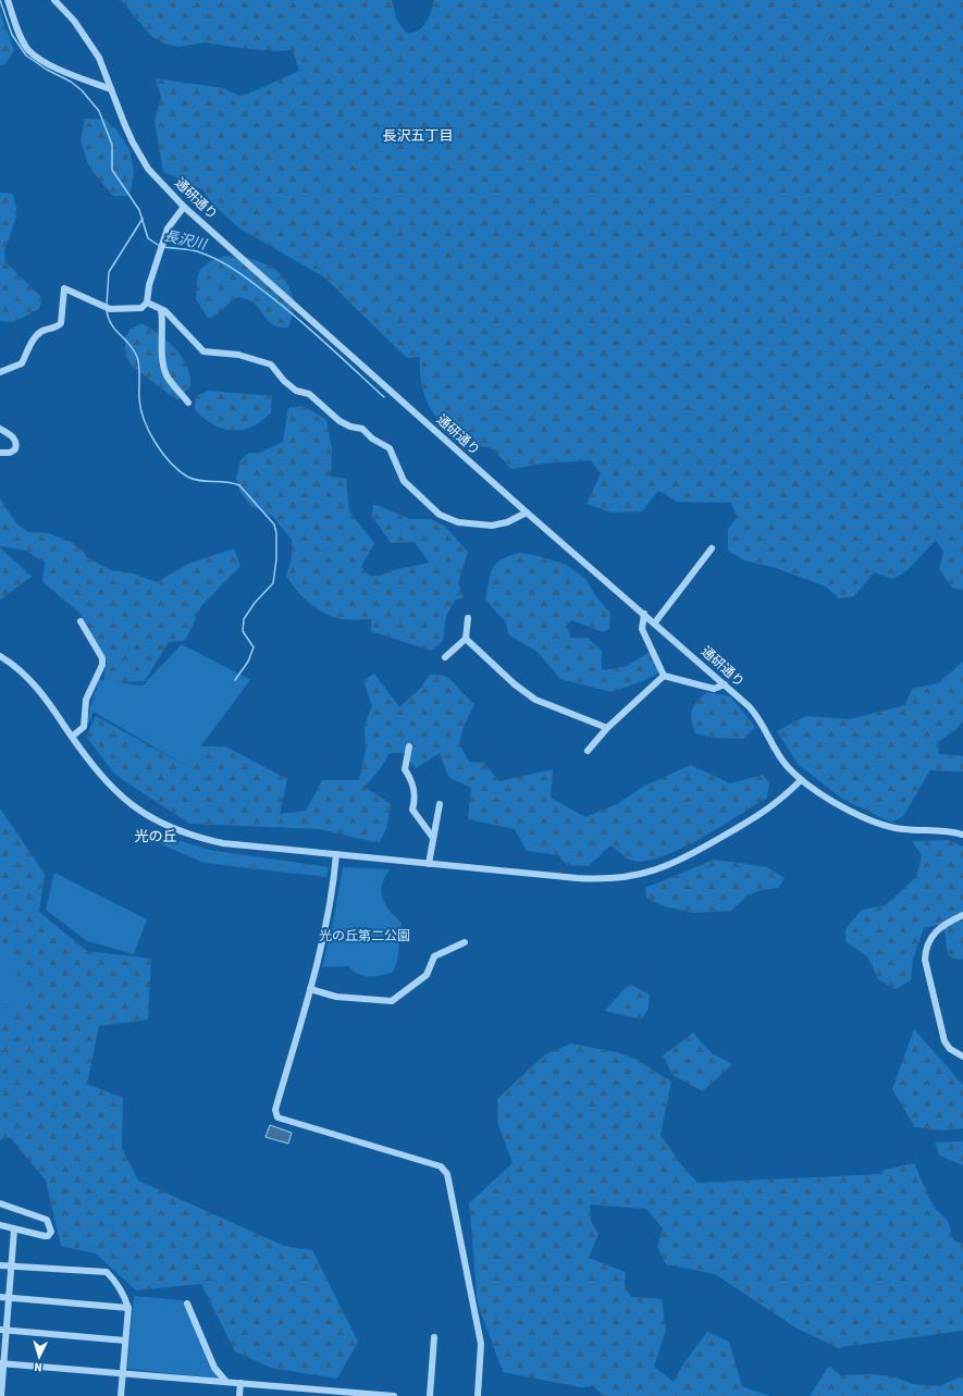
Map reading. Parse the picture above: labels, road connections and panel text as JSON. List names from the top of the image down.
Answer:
{
  "streets": {
    "street": ["通研通り"]
  },
  "districts": ["長沢五丁目", "光の丘"],
  "water": ["長沢川"],
  "parks": ["光の丘第二公園"],
  "north": "bottom"
}
